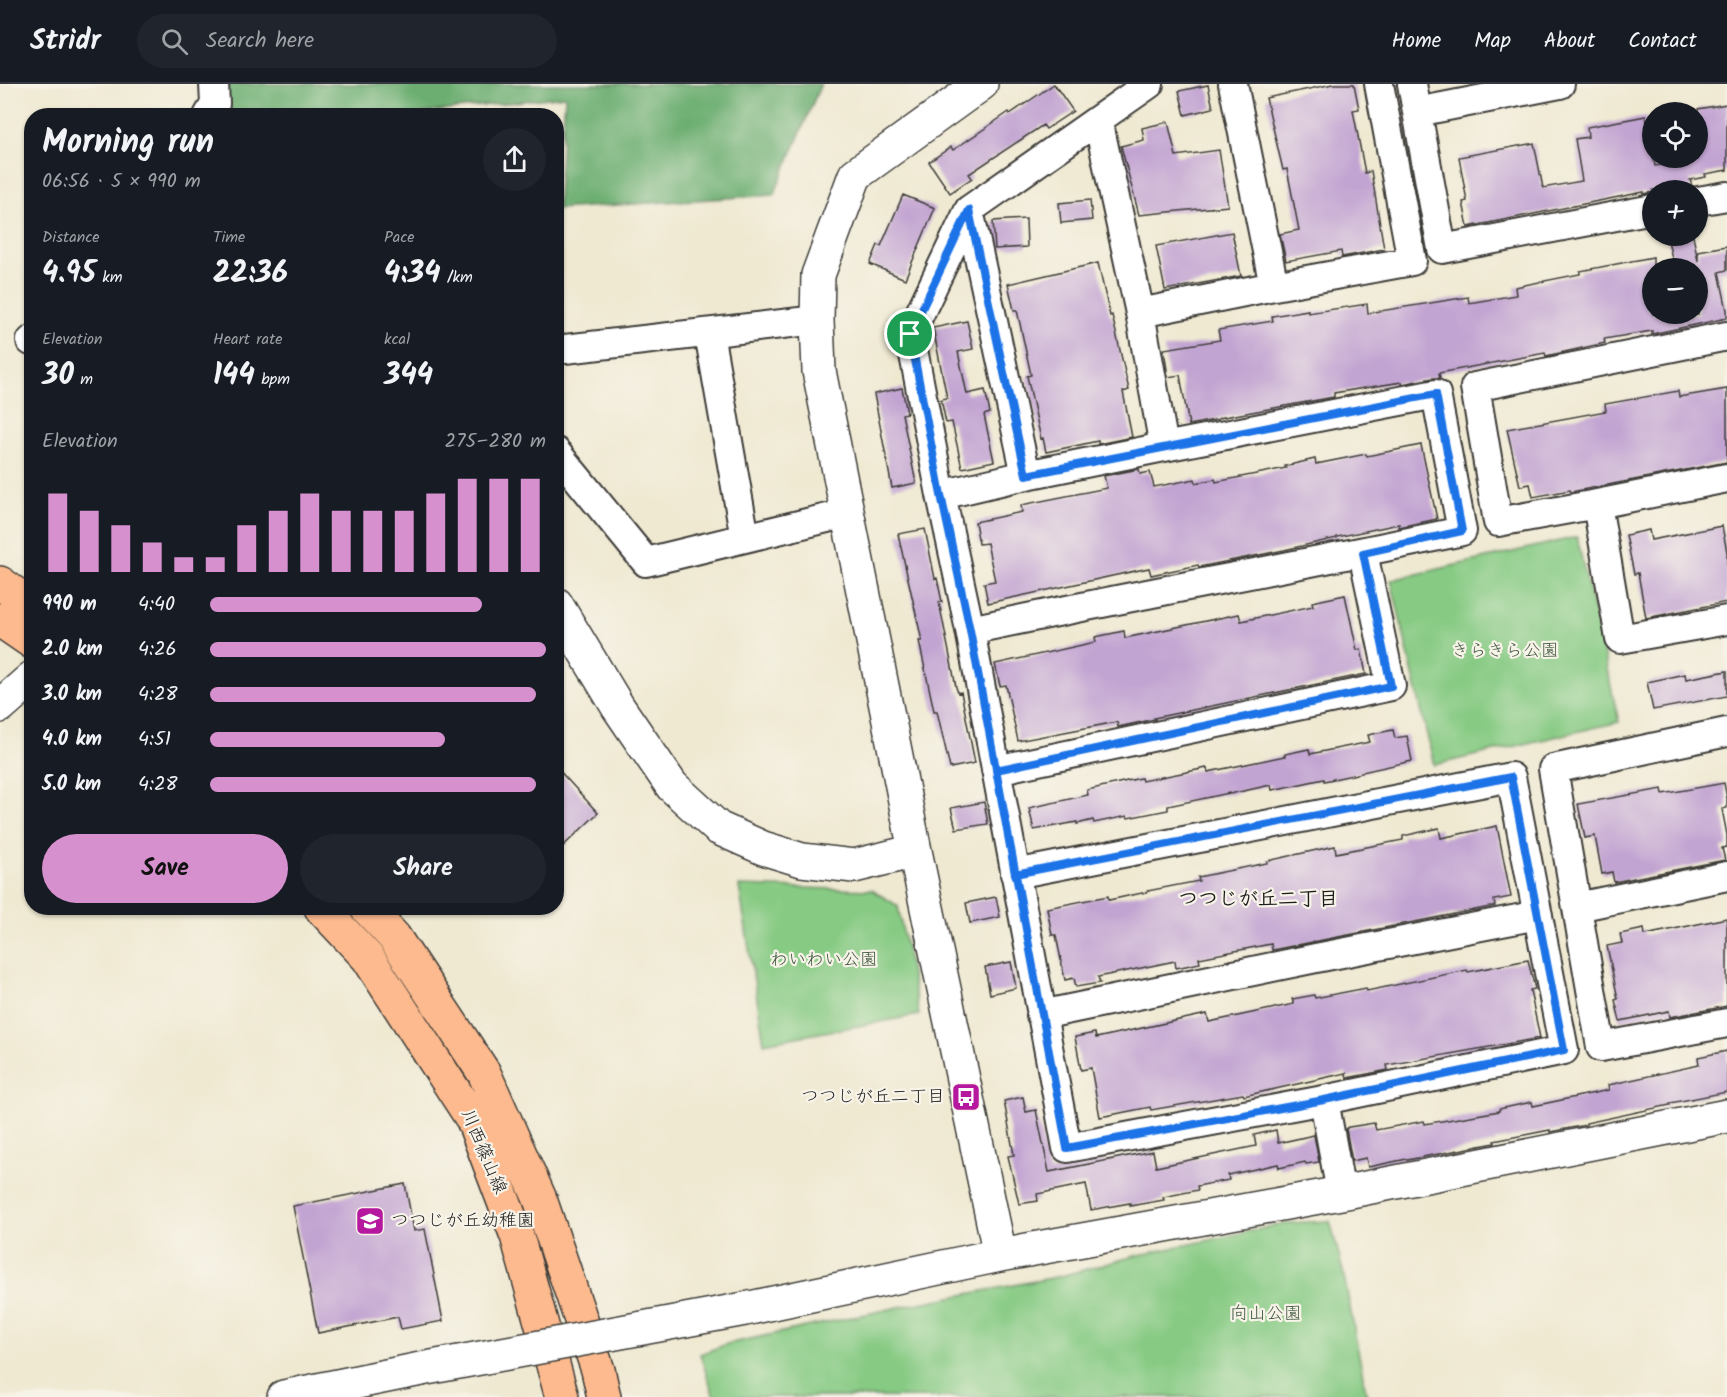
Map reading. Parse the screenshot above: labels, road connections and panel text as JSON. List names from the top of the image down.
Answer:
{
  "streets": {
    "main road": ["川西篠山線"]
  },
  "districts": ["つつじが丘二丁目"],
  "parks": ["きらきら公園", "わいわい公園", "向山公園"],
  "places": {
    "bus stop": ["つつじが丘二丁目"],
    "school or university": ["つつじが丘幼稚園"]
  },
  "page": {
    "header": "Stridr",
    "search": "Search here",
    "nav": [
      "Home",
      "Map",
      "About",
      "Contact"
    ],
    "map_buttons": ["+", "−"],
    "heading": ["Morning run", "06:56 · 5 × 990 m"],
    "stats": [
      ["Distance", "4.95 km"],
      ["Time", "22:36"],
      ["Pace", "4:34 /km"],
      ["Elevation", "30 m"],
      ["Heart rate", "144 bpm"],
      ["kcal", "344"]
    ],
    "chart": ["Elevation", "275–280 m"],
    "list": [
      {
        "name": "990 m",
        "note": "4:40"
      },
      {
        "name": "2.0 km",
        "note": "4:26"
      },
      {
        "name": "3.0 km",
        "note": "4:28"
      },
      {
        "name": "4.0 km",
        "note": "4:51"
      },
      {
        "name": "5.0 km",
        "note": "4:28"
      }
    ],
    "buttons": ["Save", "Share"]
  }
}
